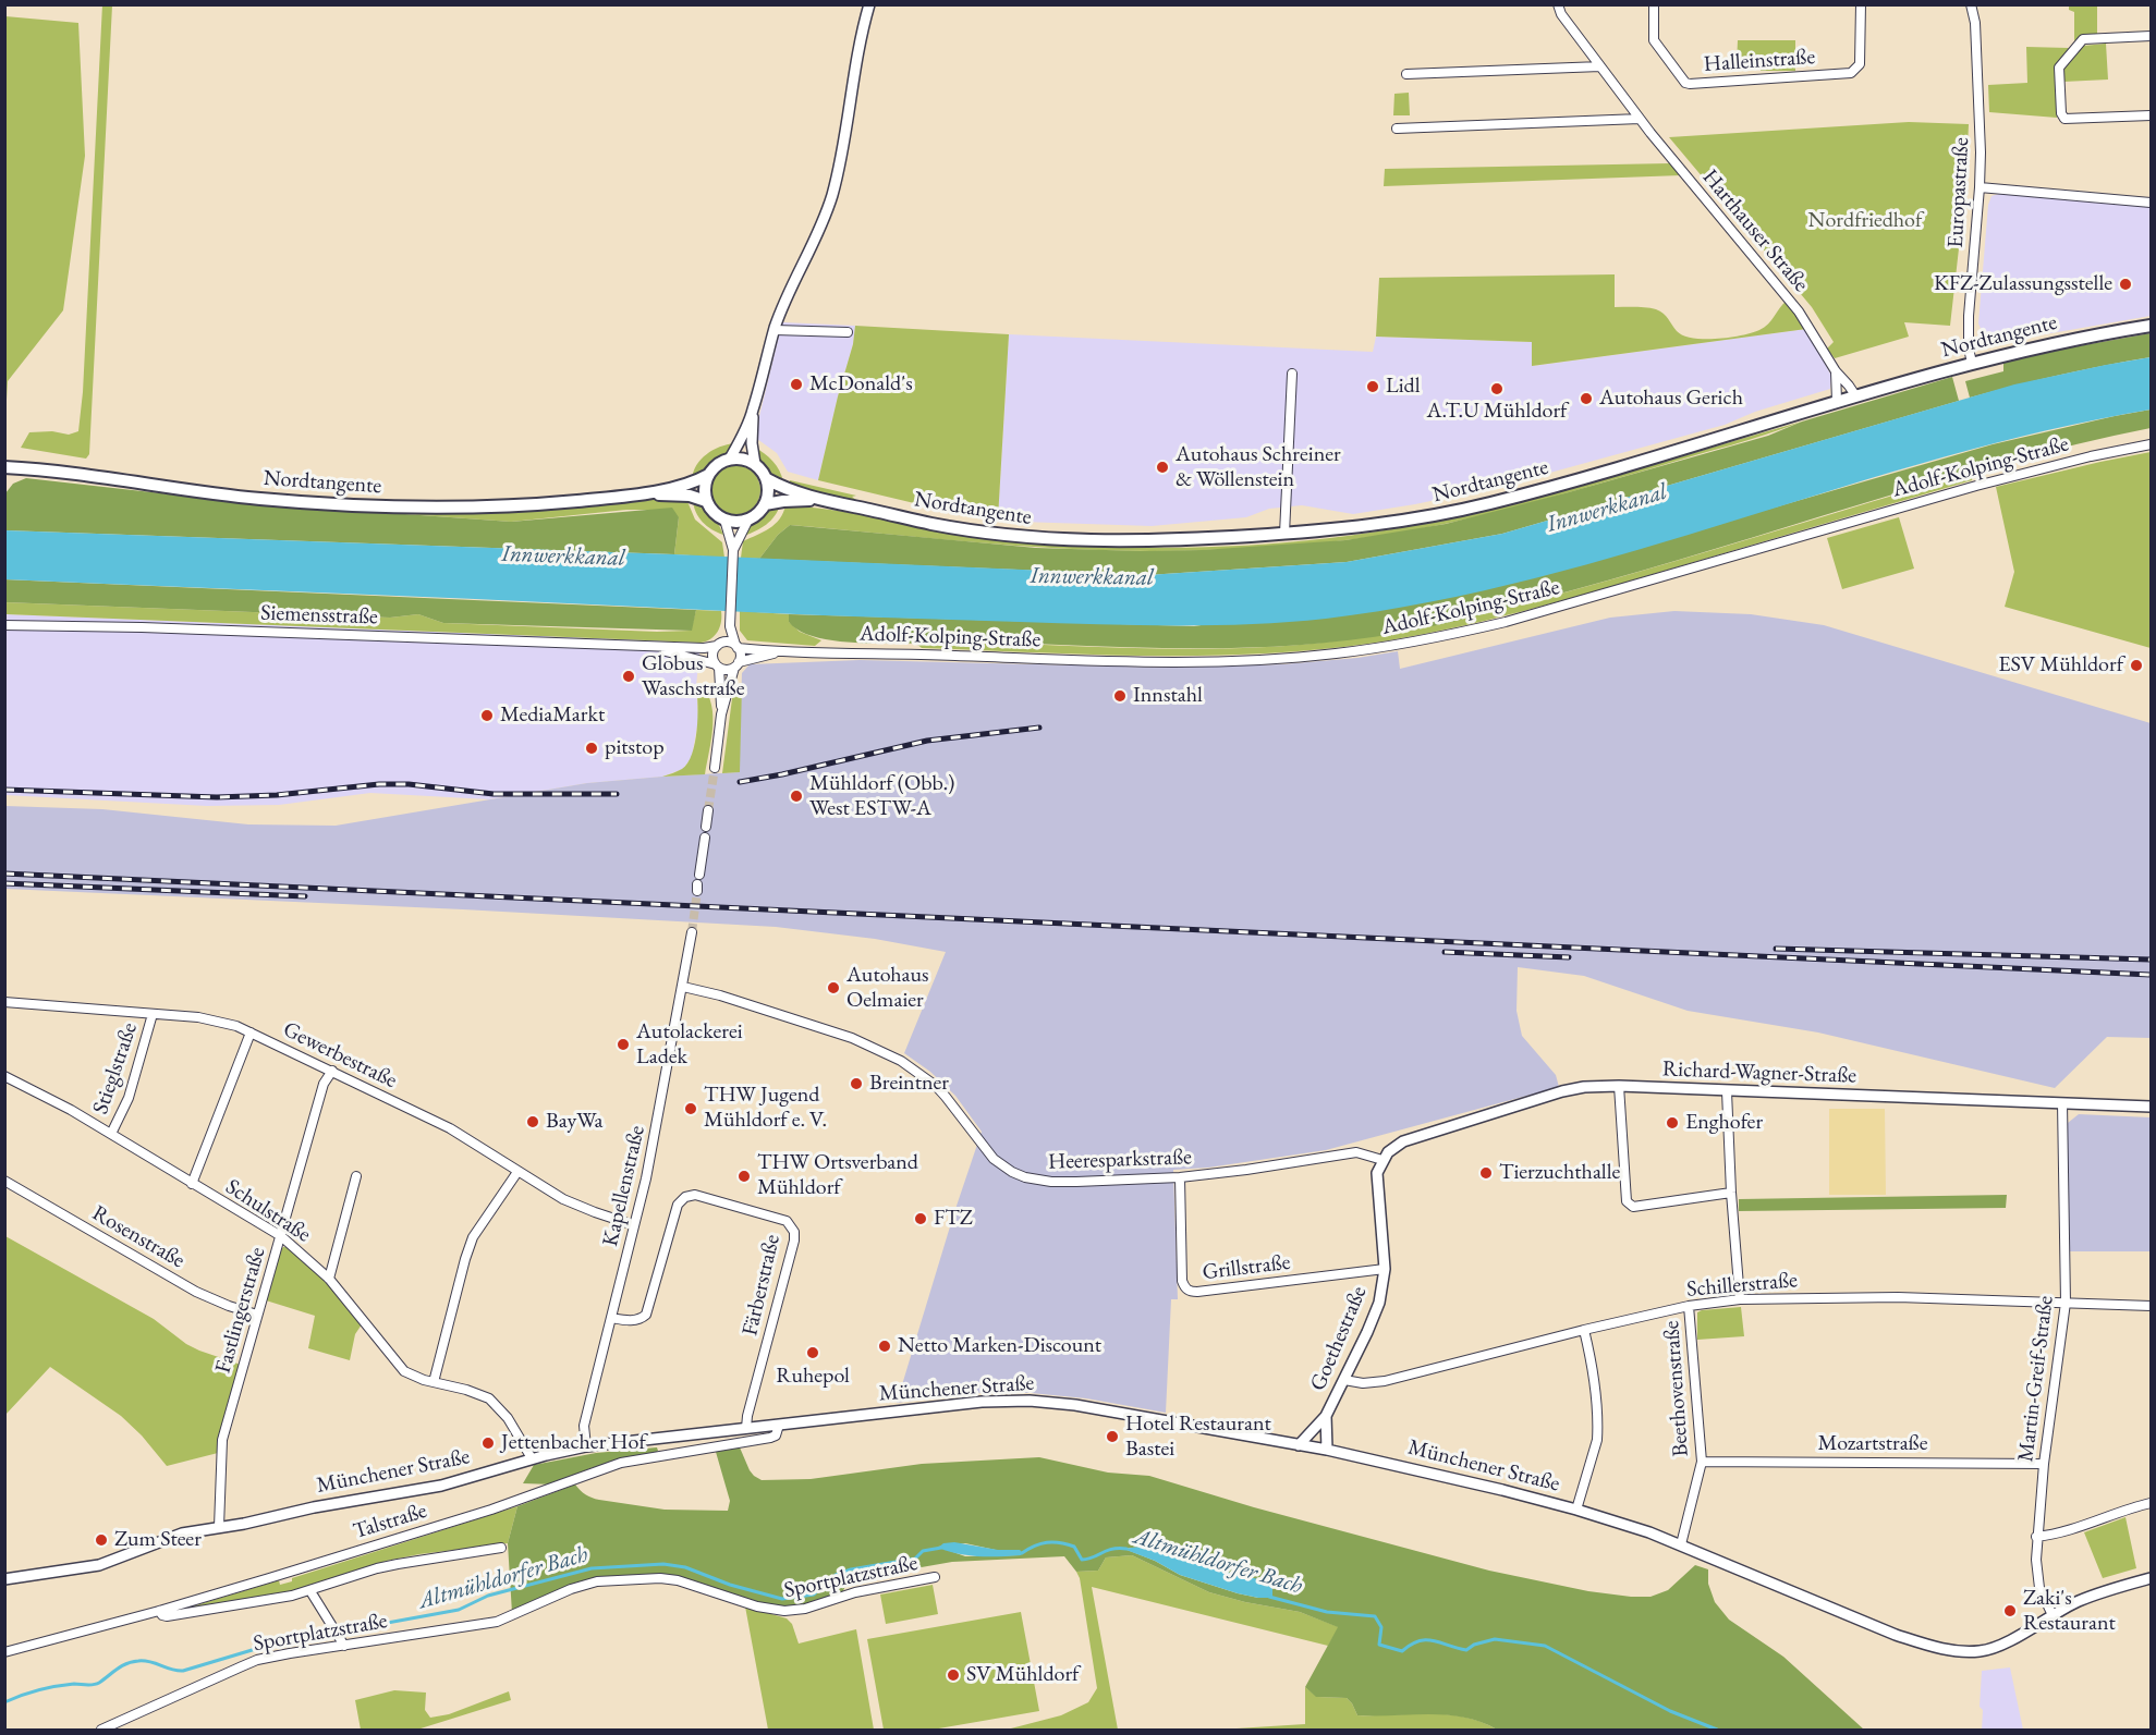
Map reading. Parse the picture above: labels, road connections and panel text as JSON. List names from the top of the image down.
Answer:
{
  "streets": {
    "main road": ["Nordtangente"],
    "street": [
      "Halleinstraße",
      "Europastraße",
      "Harthauser Straße",
      "Adolf-Kolping-Straße",
      "Siemensstraße",
      "Gewerbestraße",
      "Stieglstraße",
      "Richard-Wagner-Straße",
      "Heeresparkstraße",
      "Kapellenstraße",
      "Schulstraße",
      "Rosenstraße",
      "Grillstraße",
      "Färberstraße",
      "Schillerstraße",
      "Fastlingerstraße",
      "Goethestraße",
      "Martin-Greif-Straße",
      "Münchener Straße",
      "Beethovenstraße",
      "Mozartstraße",
      "Talstraße",
      "Sportplatzstraße"
    ]
  },
  "crossings": [
    ["Europastraße", "Nordtangente"],
    ["Harthauser Straße", "Nordtangente"],
    ["Adolf-Kolping-Straße", "Siemensstraße"],
    ["Gewerbestraße", "Stieglstraße"],
    ["Gewerbestraße", "Kapellenstraße"],
    ["Gewerbestraße", "Fastlingerstraße"],
    ["Stieglstraße", "Schulstraße"],
    ["Richard-Wagner-Straße", "Heeresparkstraße"],
    ["Richard-Wagner-Straße", "Goethestraße"],
    ["Richard-Wagner-Straße", "Martin-Greif-Straße"],
    ["Heeresparkstraße", "Kapellenstraße"],
    ["Heeresparkstraße", "Grillstraße"],
    ["Heeresparkstraße", "Goethestraße"],
    ["Kapellenstraße", "Färberstraße"],
    ["Kapellenstraße", "Münchener Straße"],
    ["Schulstraße", "Fastlingerstraße"],
    ["Schulstraße", "Münchener Straße"],
    ["Rosenstraße", "Fastlingerstraße"],
    ["Grillstraße", "Goethestraße"],
    ["Färberstraße", "Münchener Straße"],
    ["Schillerstraße", "Goethestraße"],
    ["Schillerstraße", "Martin-Greif-Straße"],
    ["Schillerstraße", "Beethovenstraße"],
    ["Fastlingerstraße", "Münchener Straße"],
    ["Goethestraße", "Münchener Straße"],
    ["Martin-Greif-Straße", "Münchener Straße"],
    ["Martin-Greif-Straße", "Mozartstraße"],
    ["Münchener Straße", "Beethovenstraße"],
    ["Münchener Straße", "Talstraße"],
    ["Beethovenstraße", "Mozartstraße"]
  ],
  "water": ["Innwerkkanal", "Altmühldorfer Bach"],
  "parks": ["Nordfriedhof"],
  "places": [
    "KFZ-Zulassungsstelle",
    "McDonald's",
    "Lidl",
    "A.T.U Mühldorf",
    "Autohaus Gerich",
    "Autohaus Schreiner & Wöllenstein",
    "ESV Mühldorf",
    "Globus Waschstraße",
    "Innstahl",
    "MediaMarkt",
    "pitstop",
    "Mühldorf (Obb.) West ESTW-A",
    "Autohaus Oelmaier",
    "Autolackerei Ladek",
    "Breintner",
    "THW Jugend Mühldorf e. V.",
    "BayWa",
    "Enghofer",
    "Tierzuchthalle",
    "THW Ortsverband Mühldorf",
    "FTZ",
    "Netto Marken-Discount",
    "Ruhepol",
    "Hotel Restaurant Bastei",
    "Jettenbacher Hof",
    "Zum Steer",
    "Zaki's Restaurant",
    "SV Mühldorf"
  ]
}
